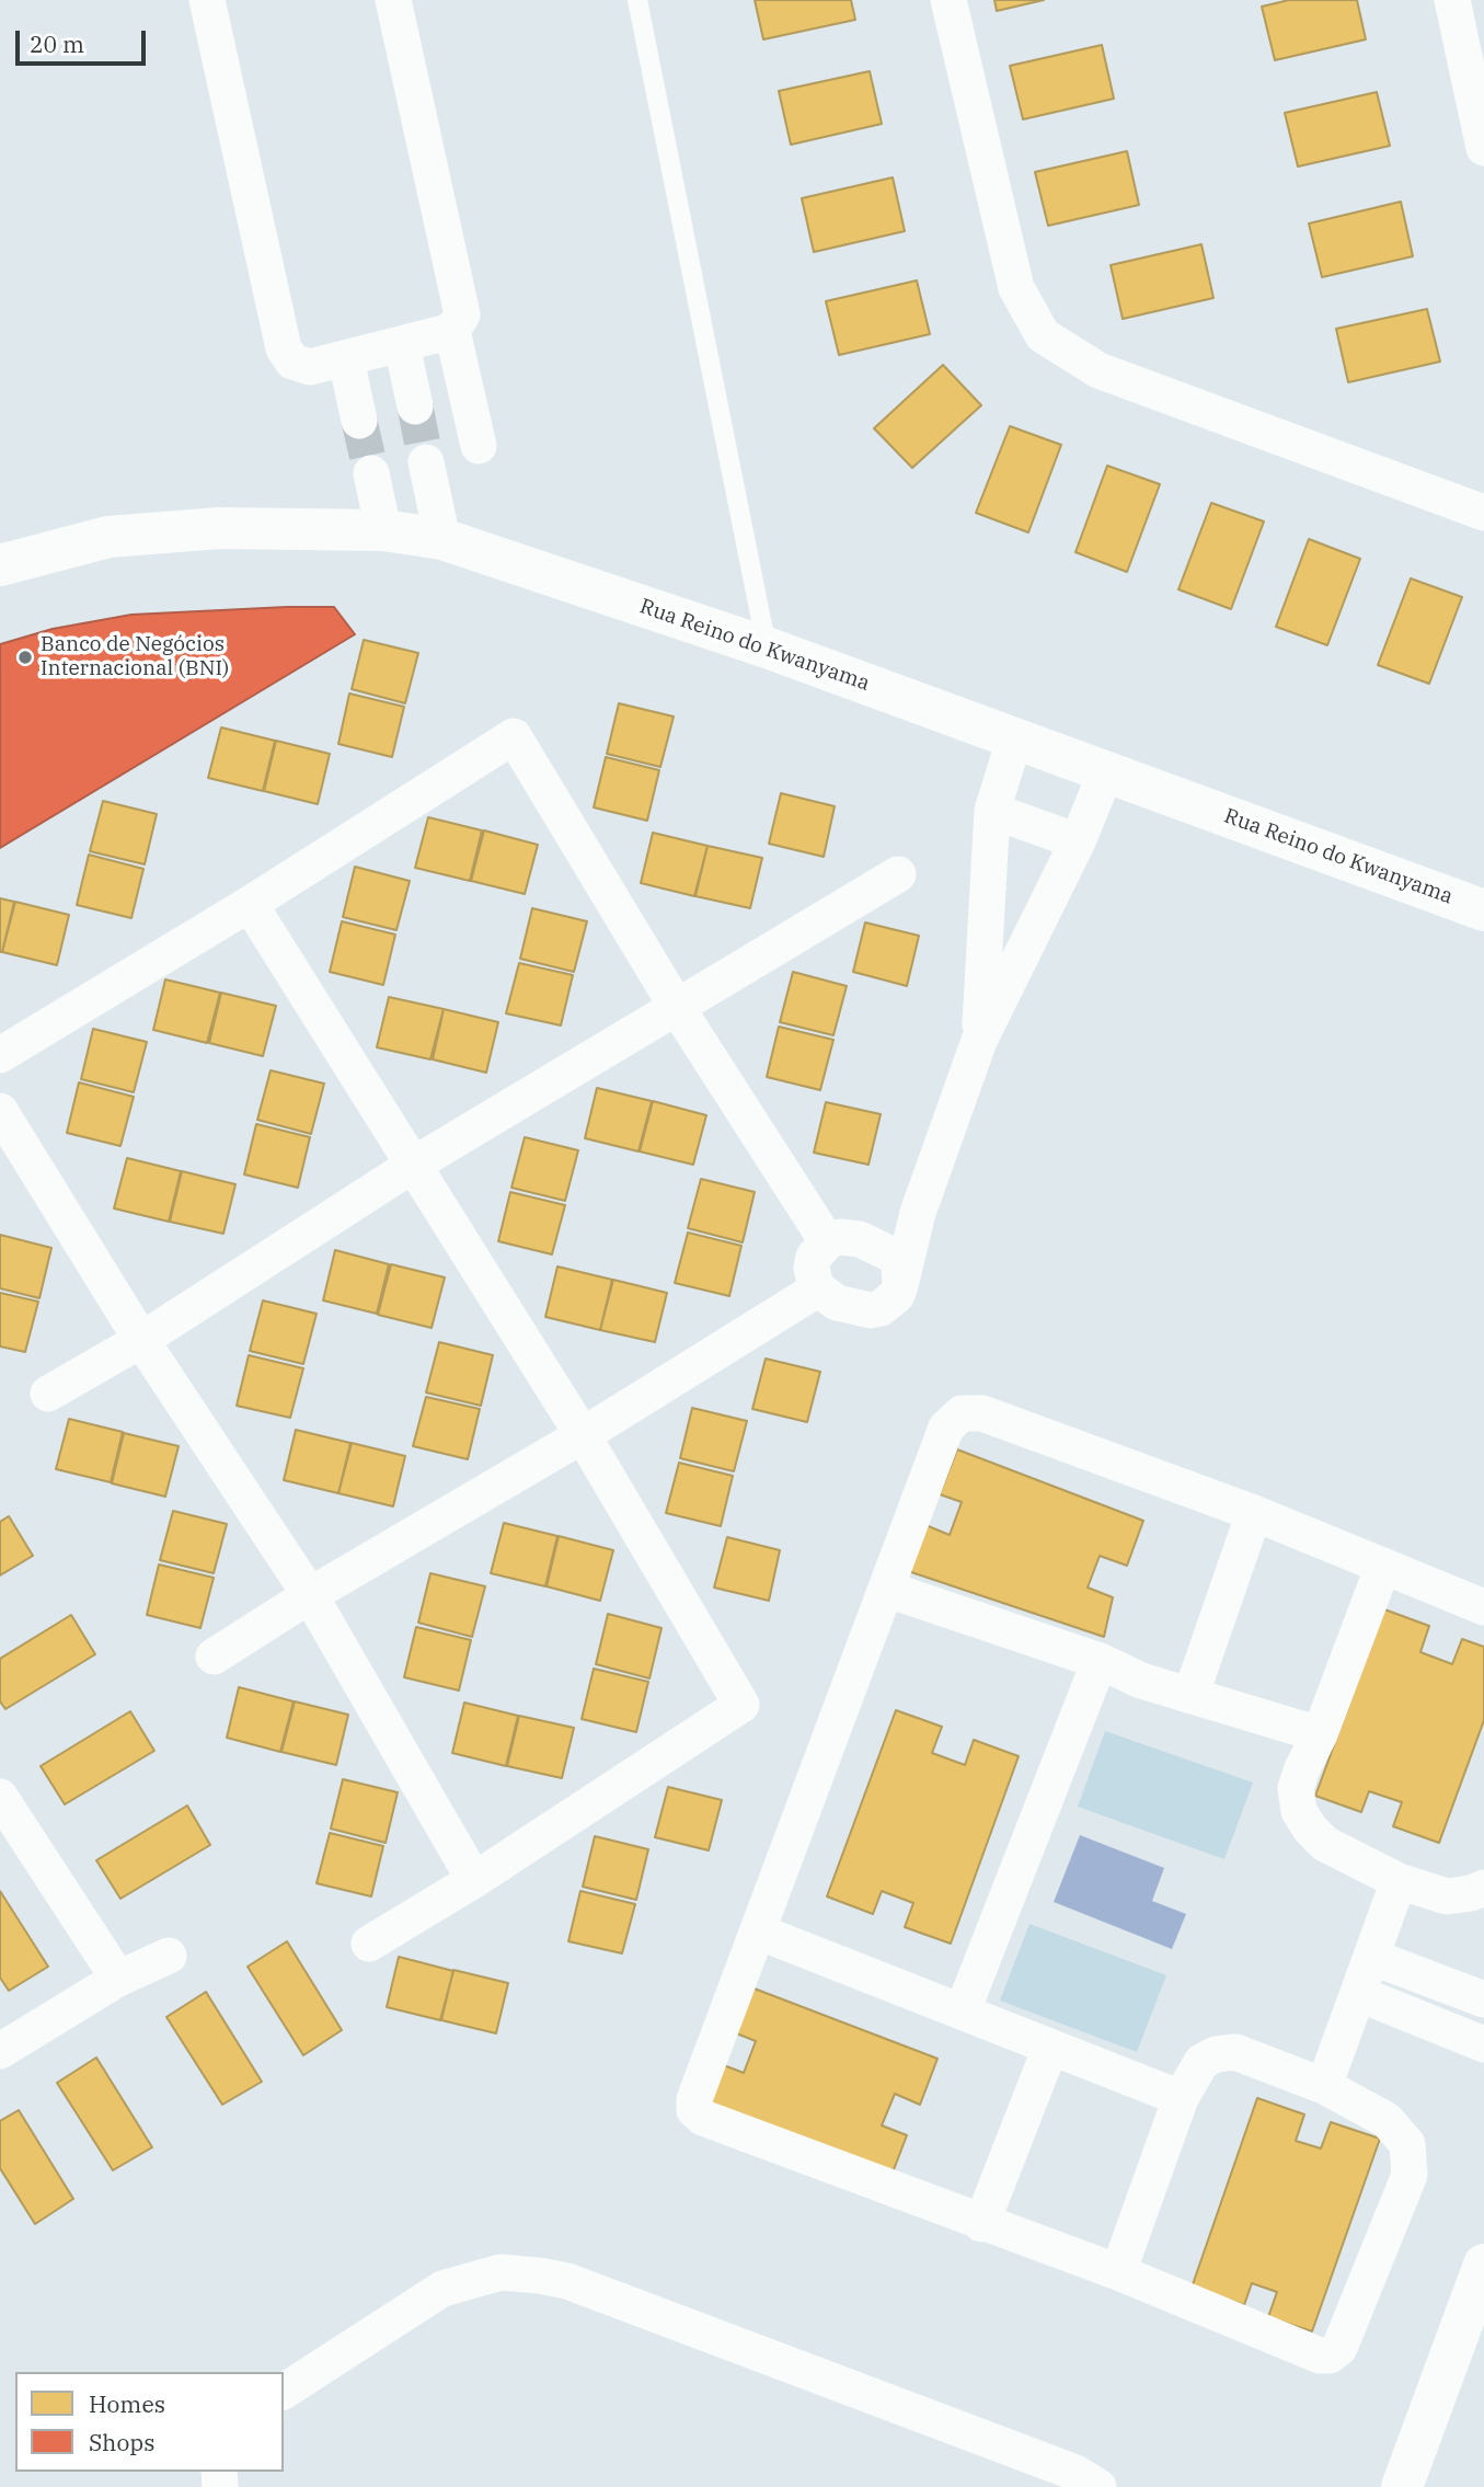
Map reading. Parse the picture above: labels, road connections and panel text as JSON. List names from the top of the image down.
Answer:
{
  "streets": {
    "street": ["Rua Reino do Kwanyama"]
  },
  "places": ["Banco de Negócios Internacional (BNI)"],
  "legend": ["Homes", "Shops"],
  "scale_bar": "20 m"
}
